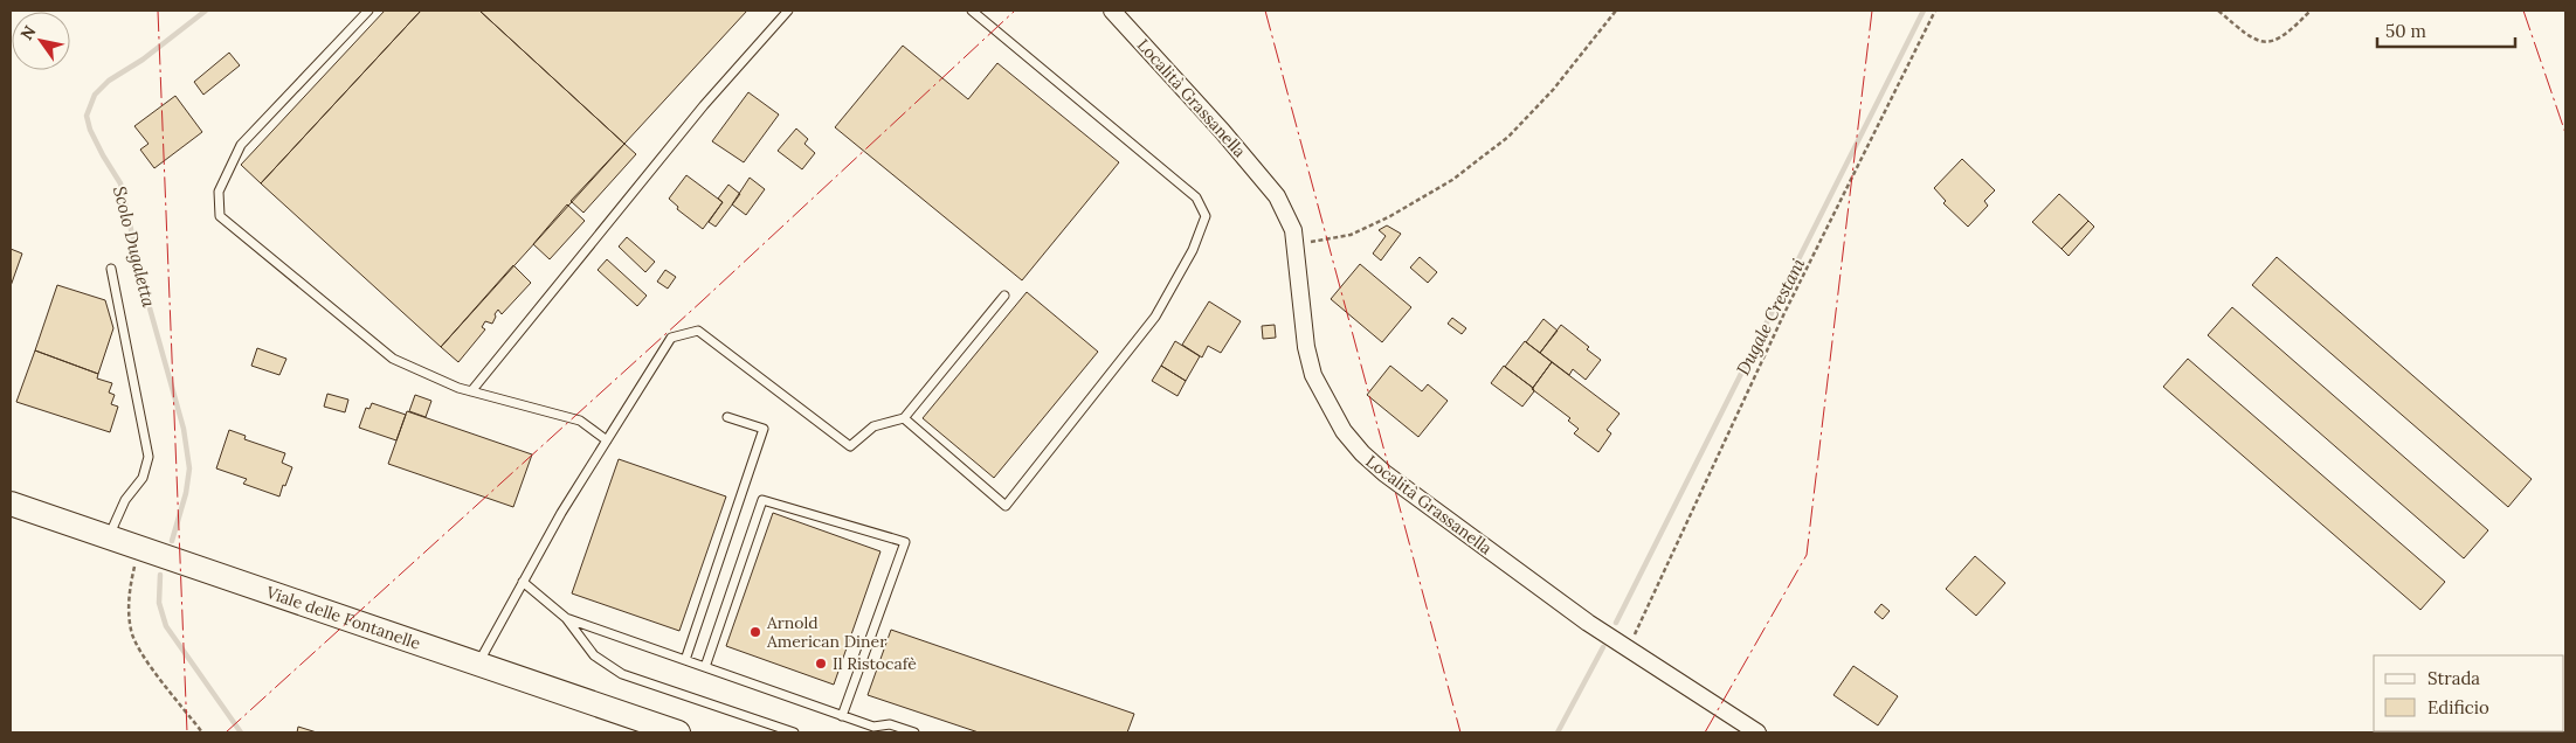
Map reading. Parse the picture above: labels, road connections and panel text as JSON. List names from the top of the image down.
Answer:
{
  "streets": {
    "main road": ["Viale delle Fontanelle"],
    "street": ["Località Grassanella"]
  },
  "water": ["Scolo Dugaletta", "Dugale Crestani"],
  "places": ["Arnold American Diner", "Il Ristocafè"],
  "legend": ["Strada", "Edificio"],
  "scale_bar": "50 m",
  "north": "top left"
}
